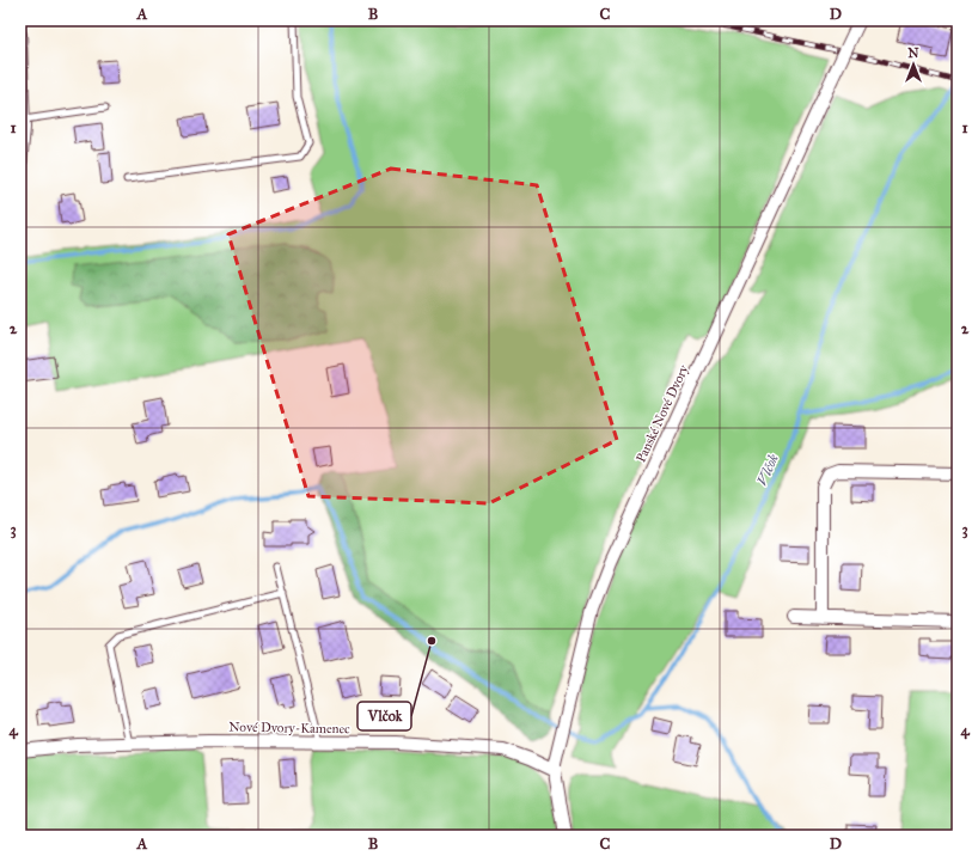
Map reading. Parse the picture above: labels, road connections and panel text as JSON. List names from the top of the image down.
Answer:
{
  "streets": {
    "street": ["Panské Nové Dvory", "Nové Dvory-Kamenec"]
  },
  "crossings": [
    ["Panské Nové Dvory", "Nové Dvory-Kamenec"]
  ],
  "water": ["Vlčok"],
  "places": ["Vlčok"],
  "north": "top",
  "grid": {
    "columns": [
      "A",
      "B",
      "C",
      "D"
    ],
    "rows": [
      "1",
      "2",
      "3",
      "4"
    ]
  }
}
